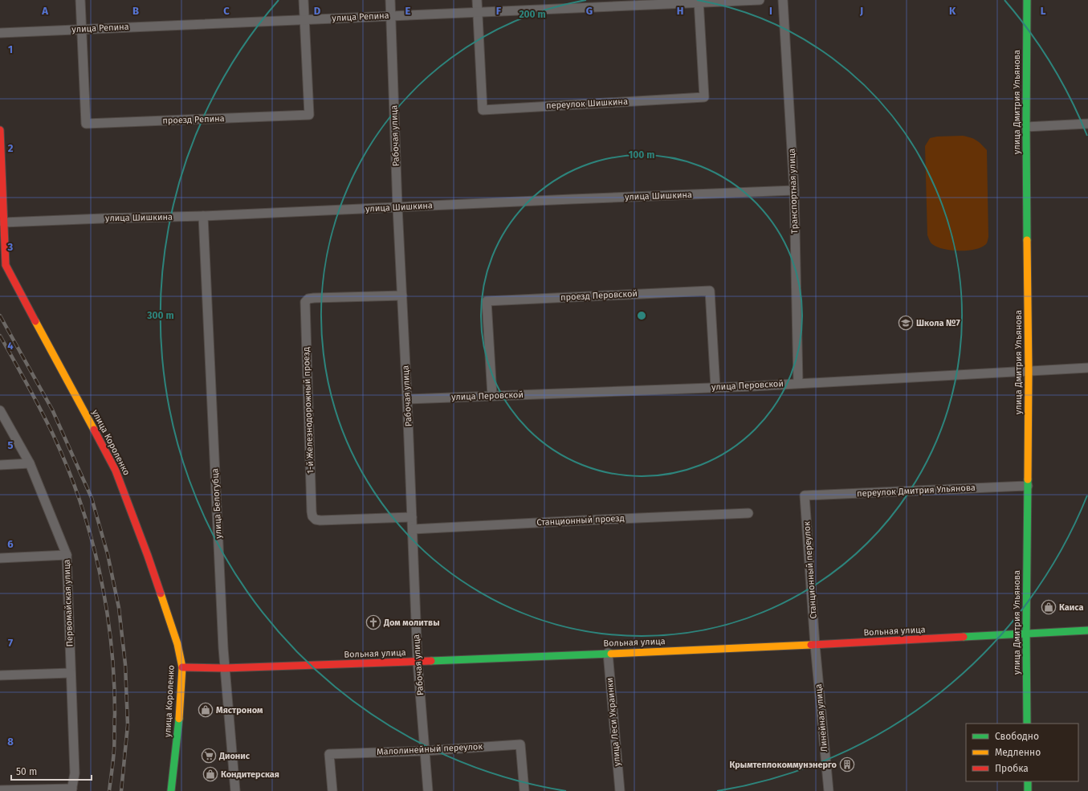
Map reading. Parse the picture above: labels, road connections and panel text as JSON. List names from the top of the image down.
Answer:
{
  "streets": {
    "street": [
      "улица Репина",
      "улица Дмитрия Ульянова",
      "переулок Шишкина",
      "проезд Репина",
      "Рабочая улица",
      "Транспортная улица",
      "улица Шишкина",
      "проезд Перовской",
      "улица Перовской",
      "1-й Железнодорожный проезд",
      "улица Короленко",
      "переулок Дмитрия Ульянова",
      "улица Белогубца",
      "Станционный проезд",
      "Станционный переулок",
      "Первомайская улица",
      "Вольная улица",
      "Линейная улица",
      "улица Леси Украинки",
      "Малолинейный переулок"
    ]
  },
  "crossings": [
    ["улица Репина", "переулок Шишкина"],
    ["улица Репина", "проезд Репина"],
    ["улица Репина", "Рабочая улица"],
    ["улица Дмитрия Ульянова", "улица Перовской"],
    ["улица Дмитрия Ульянова", "переулок Дмитрия Ульянова"],
    ["улица Дмитрия Ульянова", "Вольная улица"],
    ["Рабочая улица", "улица Шишкина"],
    ["Рабочая улица", "улица Перовской"],
    ["Рабочая улица", "1-й Железнодорожный проезд"],
    ["Рабочая улица", "Станционный проезд"],
    ["Рабочая улица", "Вольная улица"],
    ["Рабочая улица", "Малолинейный переулок"],
    ["Транспортная улица", "улица Шишкина"],
    ["Транспортная улица", "улица Перовской"],
    ["улица Шишкина", "улица Короленко"],
    ["улица Шишкина", "улица Белогубца"],
    ["проезд Перовской", "улица Перовской"],
    ["улица Короленко", "Вольная улица"],
    ["переулок Дмитрия Ульянова", "Станционный переулок"],
    ["улица Белогубца", "Вольная улица"],
    ["Станционный переулок", "Вольная улица"],
    ["Станционный переулок", "Линейная улица"],
    ["Вольная улица", "Линейная улица"],
    ["Вольная улица", "улица Леси Украинки"]
  ],
  "places": {
    "school or university": ["Школа №7"],
    "shop": ["Каиса", "Мястроном", "Кондитерская"],
    "church": ["Дом молитвы"],
    "supermarket": ["Дионис"],
    "building": ["Крымтеплокоммунэнерго"]
  },
  "legend": ["Свободно", "Медленно", "Пробка"],
  "scale_bar": "50 m",
  "grid": {
    "columns": [
      "A",
      "B",
      "C",
      "D",
      "E",
      "F",
      "G",
      "H",
      "I",
      "J",
      "K",
      "L"
    ],
    "rows": [
      "1",
      "2",
      "3",
      "4",
      "5",
      "6",
      "7",
      "8"
    ]
  },
  "rings": ["200 m", "100 m", "300 m"]
}
